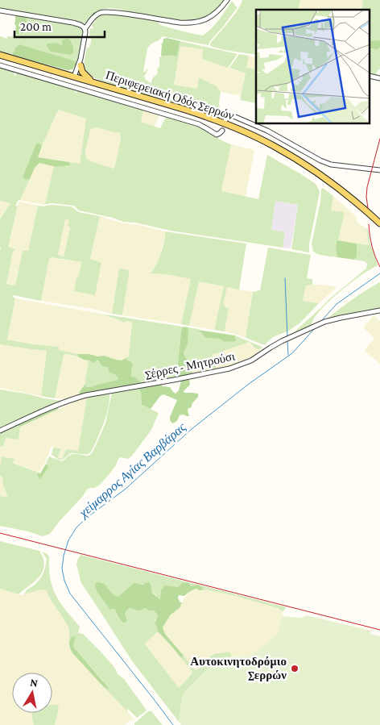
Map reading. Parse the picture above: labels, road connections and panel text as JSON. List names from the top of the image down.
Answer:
{
  "streets": {
    "main road": ["Περιφερειακή Οδός Σερρών"],
    "street": ["Σέρρες - Μητρούσι"]
  },
  "water": ["χείμαρρος Αγίας Βαρβάρας"],
  "places": ["Αυτοκινητοδρόμιο Σερρών"],
  "scale_bar": "200 m",
  "north": "top"
}
